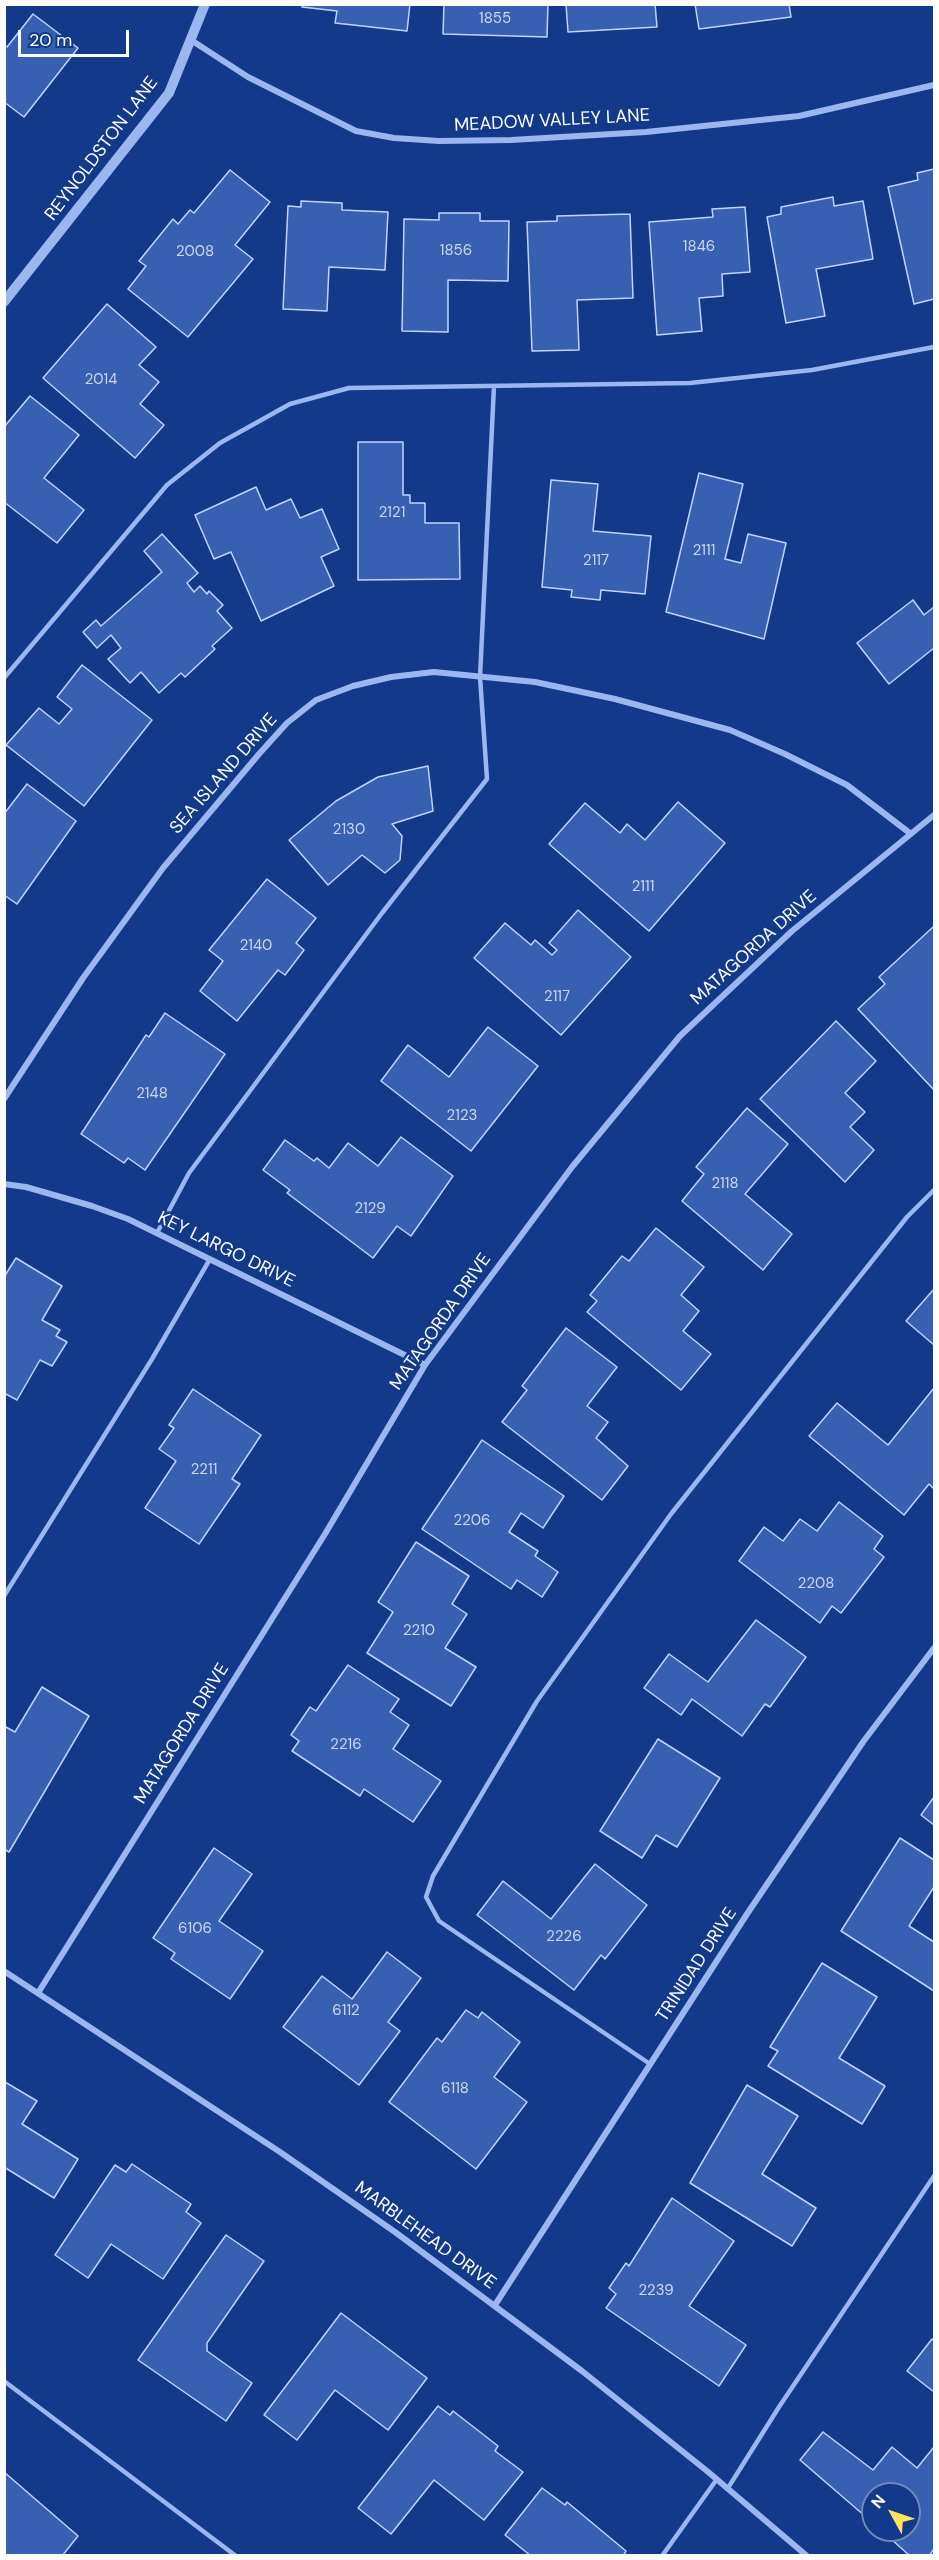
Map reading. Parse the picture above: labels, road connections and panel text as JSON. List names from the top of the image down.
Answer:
{
  "streets": {
    "street": [
      "MEADOW VALLEY LANE",
      "REYNOLDSTON LANE",
      "SEA ISLAND DRIVE",
      "MATAGORDA DRIVE",
      "KEY LARGO DRIVE",
      "TRINIDAD DRIVE",
      "MARBLEHEAD DRIVE"
    ]
  },
  "crossings": [
    ["MEADOW VALLEY LANE", "REYNOLDSTON LANE"],
    ["SEA ISLAND DRIVE", "MATAGORDA DRIVE"],
    ["MATAGORDA DRIVE", "KEY LARGO DRIVE"],
    ["MATAGORDA DRIVE", "MARBLEHEAD DRIVE"],
    ["TRINIDAD DRIVE", "MARBLEHEAD DRIVE"]
  ],
  "house_numbers": [
    "1855",
    "1846",
    "1856",
    "2008",
    "2014",
    "2121",
    "2111",
    "2117",
    "2130",
    "2111",
    "2140",
    "2117",
    "2148",
    "2123",
    "2118",
    "2129",
    "2211",
    "2206",
    "2208",
    "2210",
    "2216",
    "6106",
    "2226",
    "6112",
    "6118",
    "2239"
  ],
  "scale_bar": "20 m",
  "north": "top left"
}
